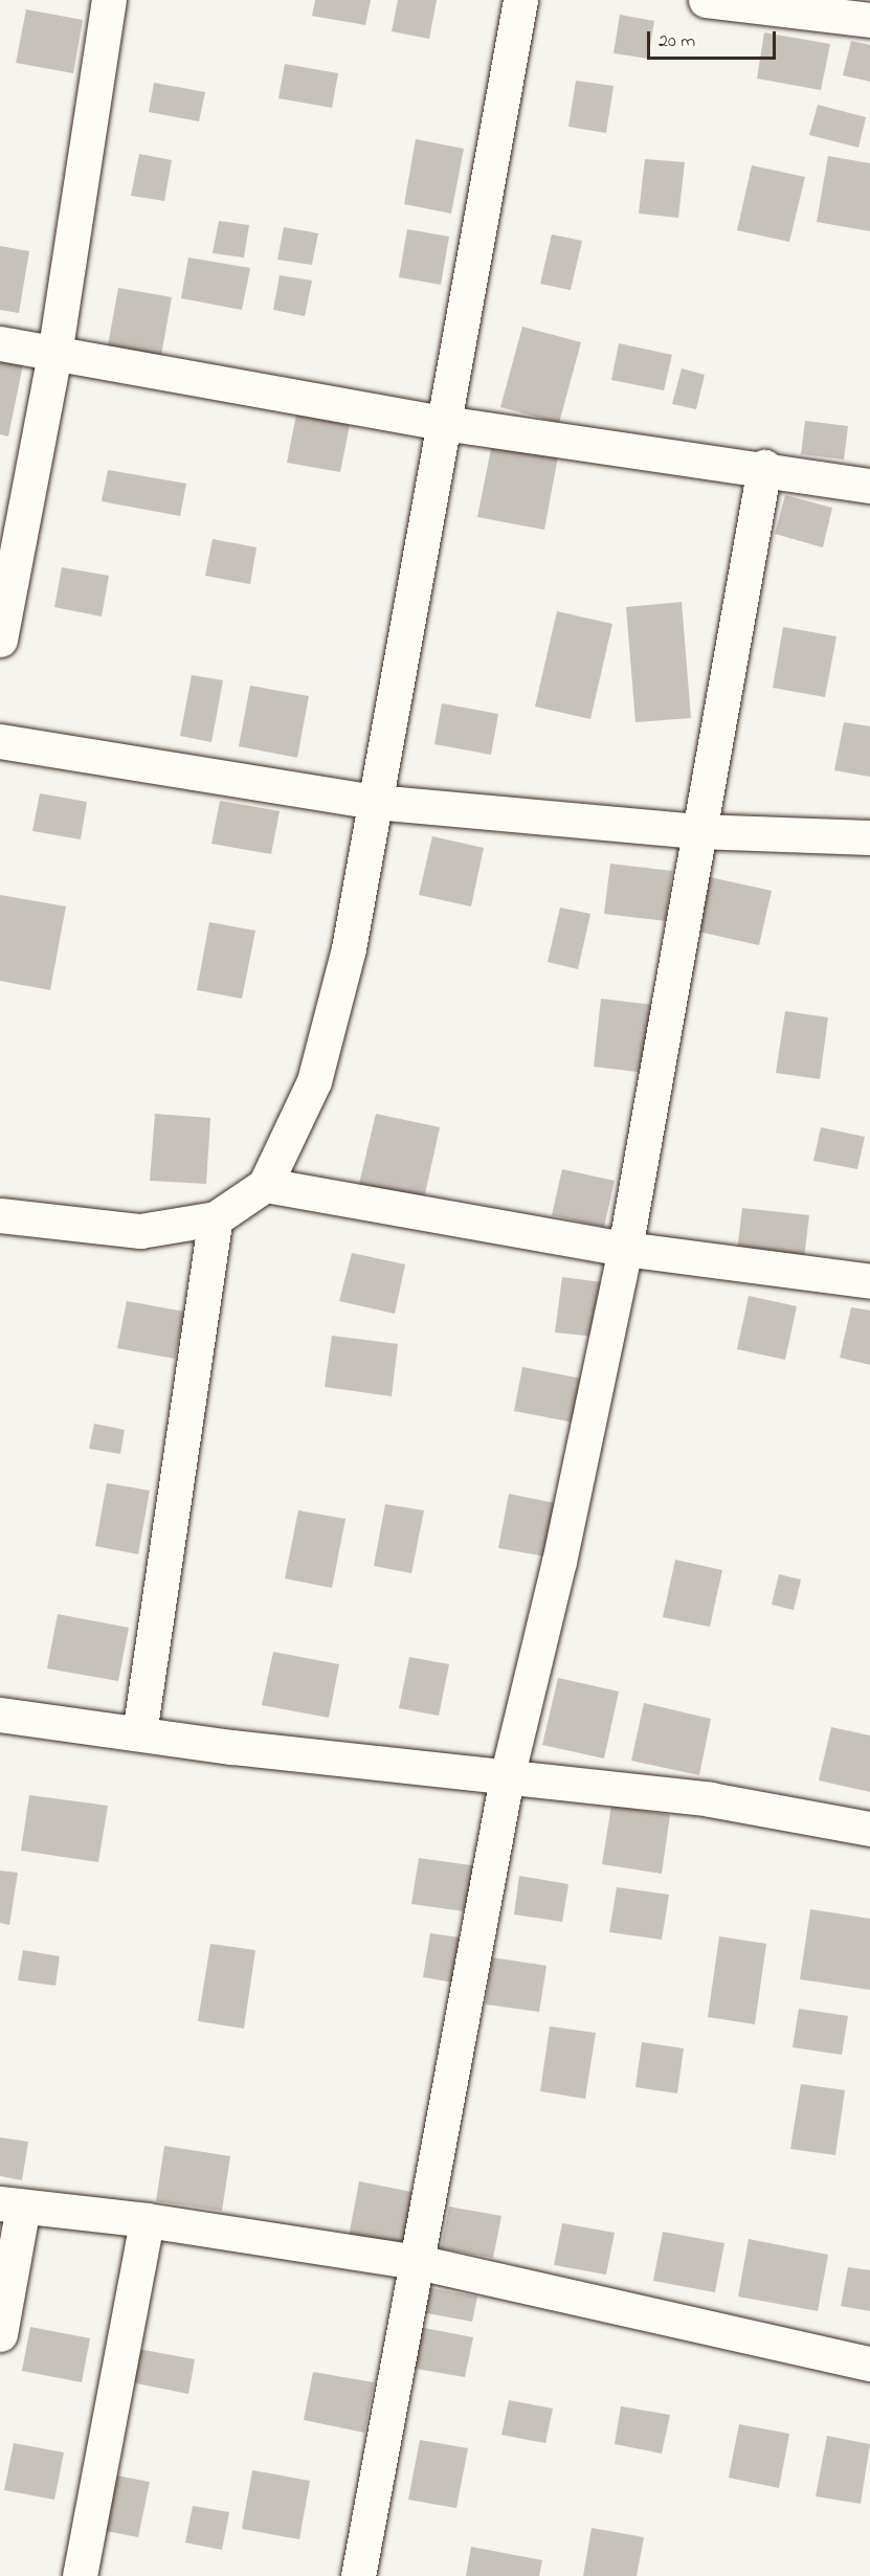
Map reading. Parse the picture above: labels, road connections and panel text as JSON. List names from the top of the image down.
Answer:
{
  "scale_bar": "20 m"
}
